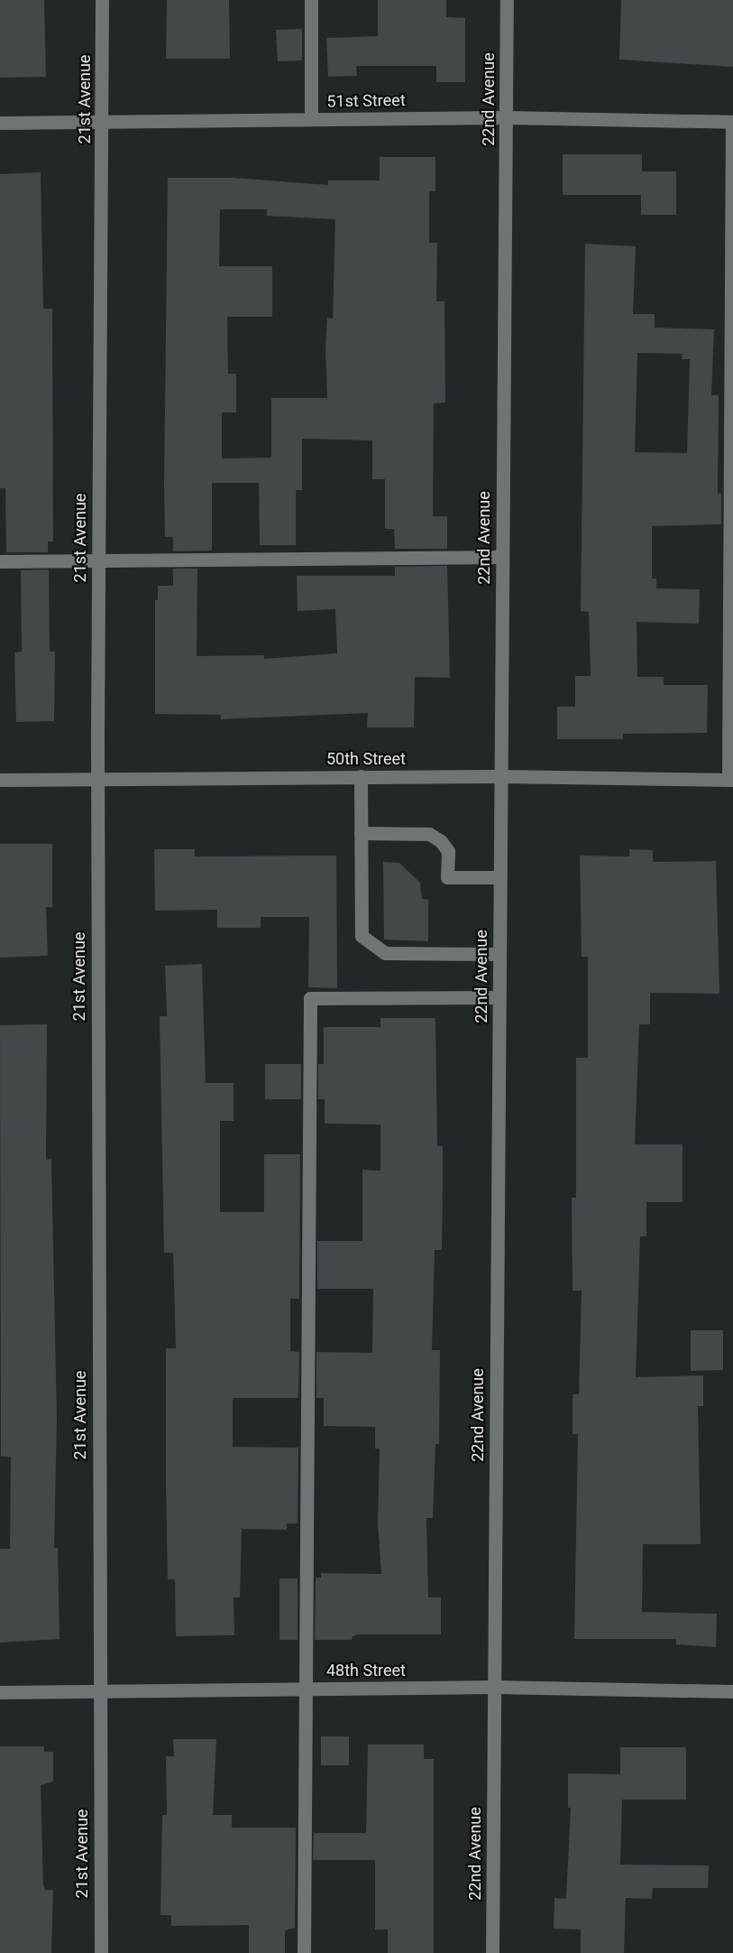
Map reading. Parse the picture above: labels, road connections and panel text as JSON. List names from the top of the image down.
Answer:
{
  "streets": {
    "street": [
      "21st Avenue",
      "22nd Avenue",
      "51st Street",
      "50th Street",
      "48th Street"
    ]
  },
  "crossings": [
    ["21st Avenue", "51st Street"],
    ["21st Avenue", "50th Street"],
    ["21st Avenue", "48th Street"],
    ["22nd Avenue", "51st Street"],
    ["22nd Avenue", "50th Street"],
    ["22nd Avenue", "48th Street"]
  ]
}
